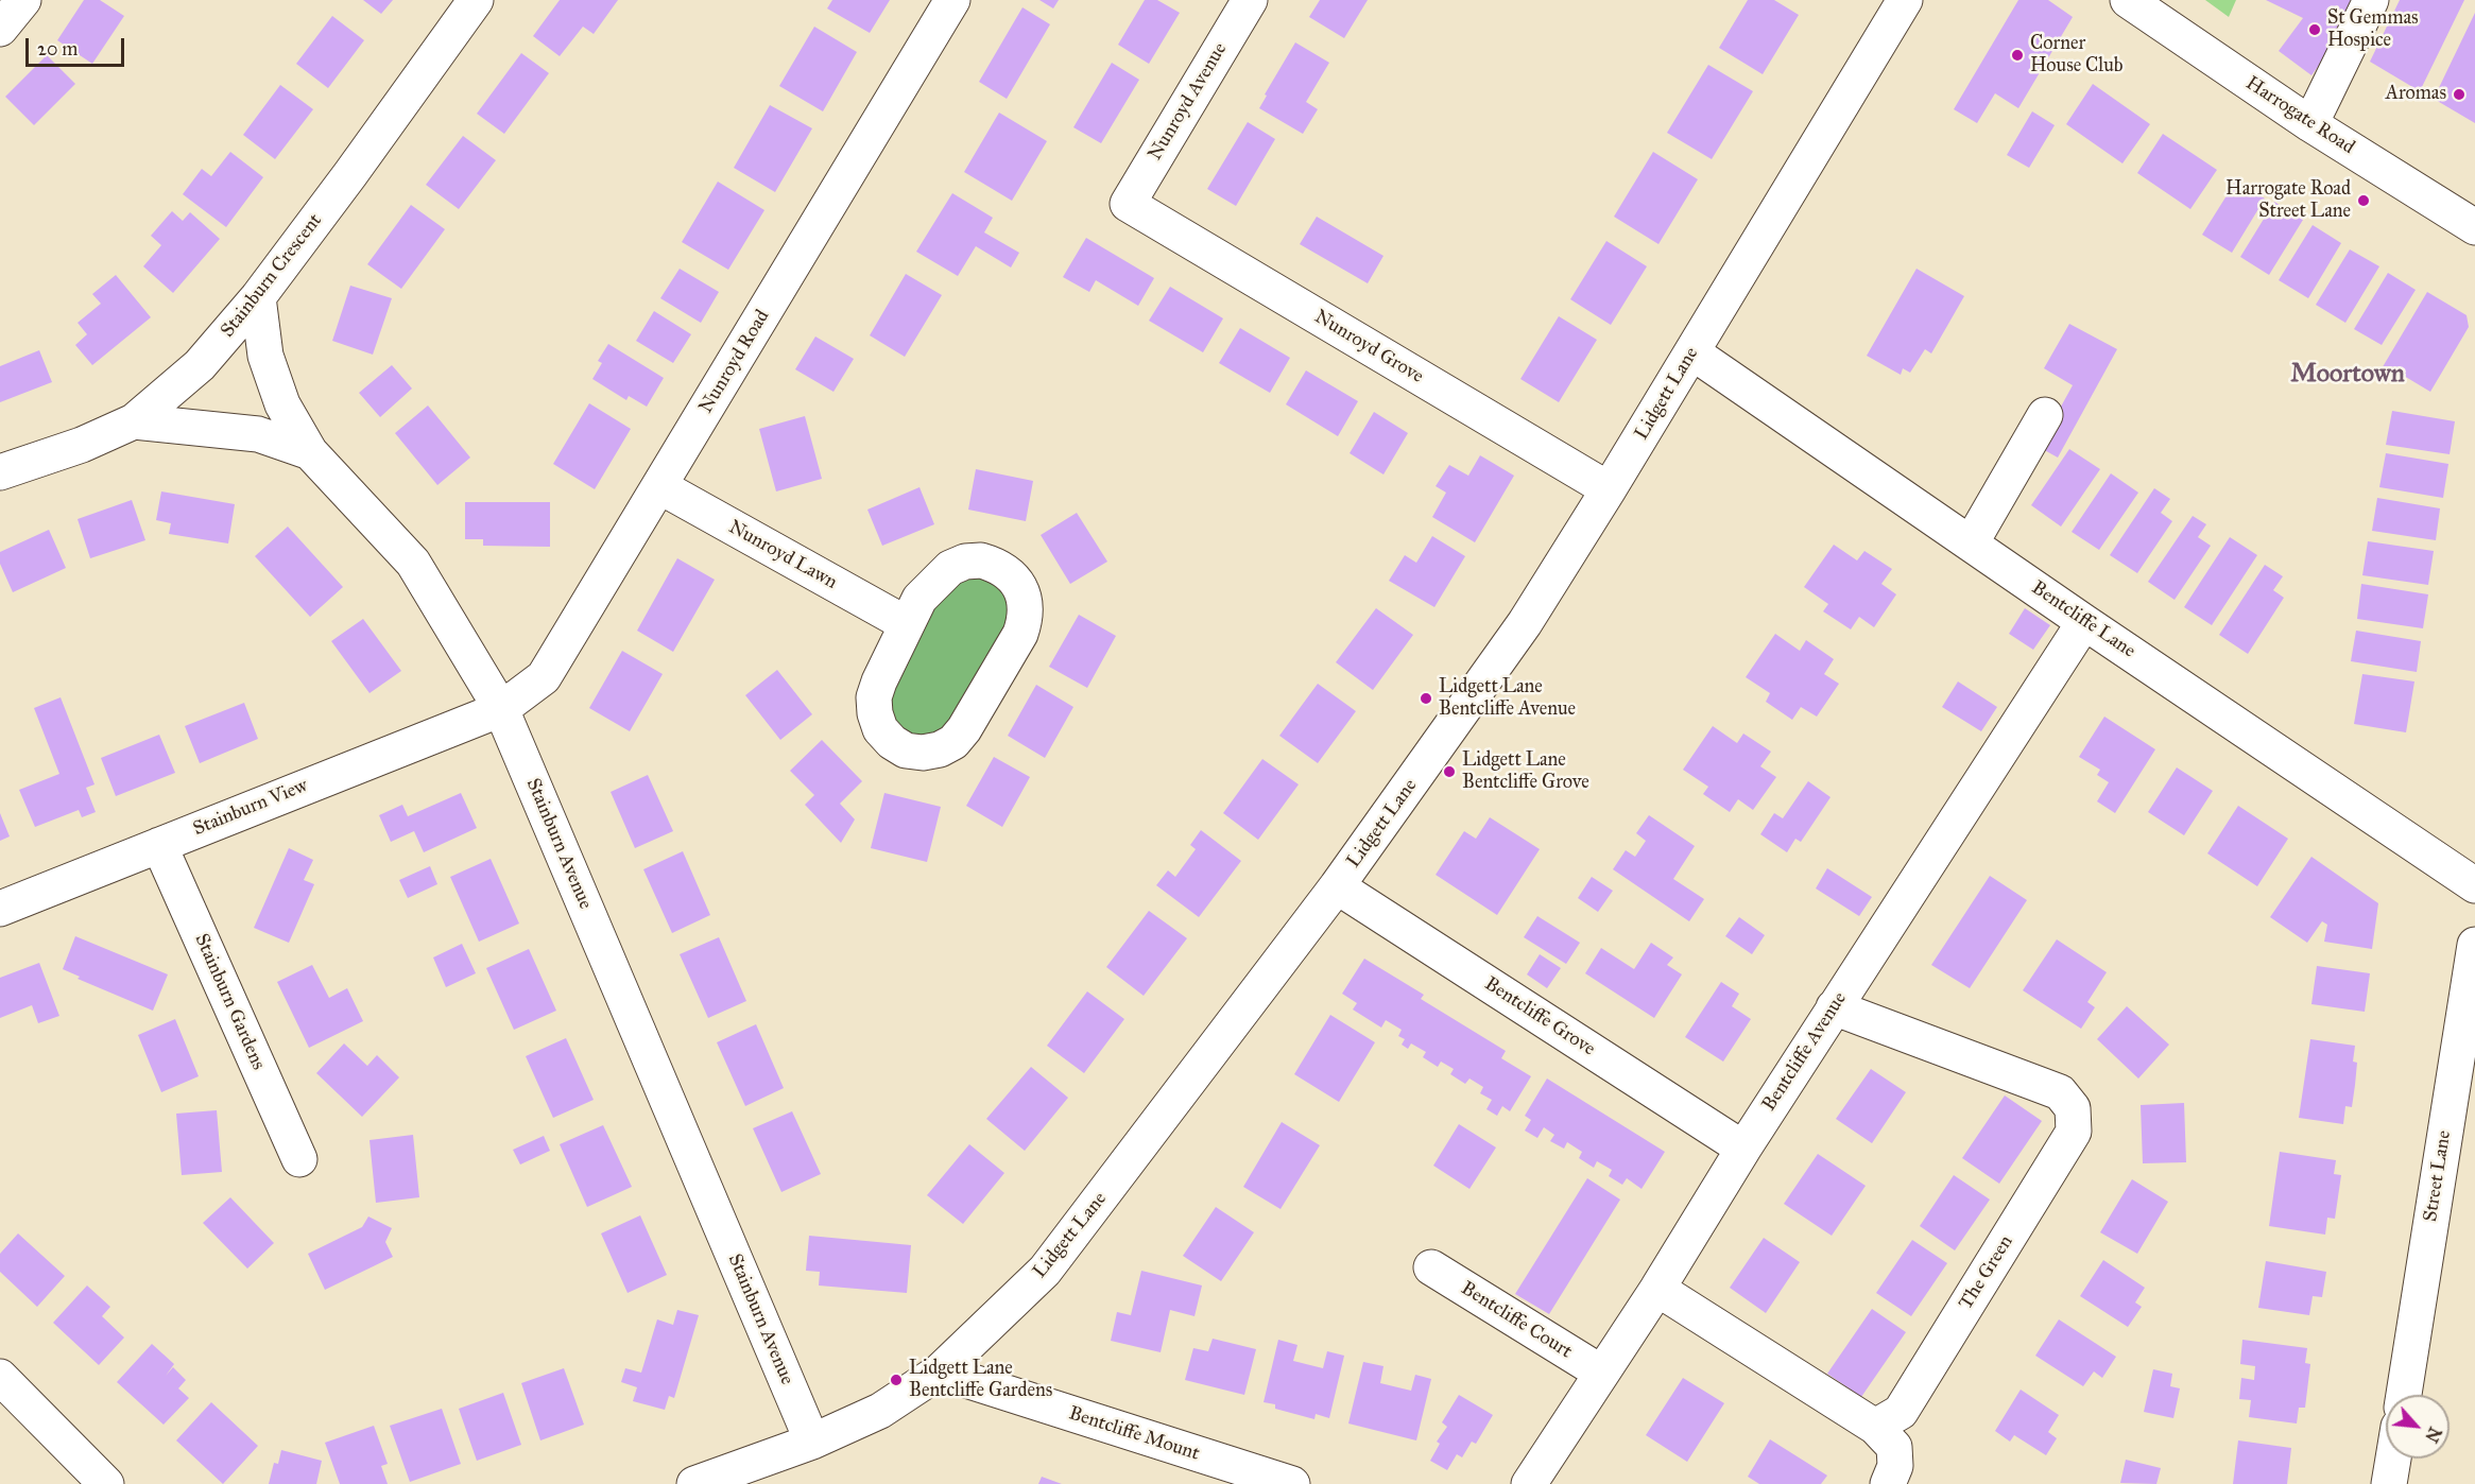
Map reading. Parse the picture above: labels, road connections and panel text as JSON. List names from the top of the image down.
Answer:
{
  "streets": {
    "street": [
      "Nunroyd Avenue",
      "Harrogate Road",
      "Stainburn Crescent",
      "Nunroyd Grove",
      "Nunroyd Road",
      "Lidgett Lane",
      "Nunroyd Lawn",
      "Bentcliffe Lane",
      "Stainburn View",
      "Stainburn Avenue",
      "Stainburn Gardens",
      "Bentcliffe Grove",
      "Bentcliffe Avenue",
      "Street Lane",
      "The Green",
      "Bentcliffe Court",
      "Bentcliffe Mount"
    ]
  },
  "crossings": [
    ["Nunroyd Avenue", "Nunroyd Grove"],
    ["Stainburn Crescent", "Stainburn Avenue"],
    ["Nunroyd Grove", "Lidgett Lane"],
    ["Nunroyd Road", "Nunroyd Lawn"],
    ["Nunroyd Road", "Stainburn View"],
    ["Nunroyd Road", "Stainburn Avenue"],
    ["Lidgett Lane", "Bentcliffe Lane"],
    ["Lidgett Lane", "Stainburn Avenue"],
    ["Lidgett Lane", "Bentcliffe Grove"],
    ["Lidgett Lane", "Bentcliffe Mount"],
    ["Bentcliffe Lane", "Bentcliffe Avenue"],
    ["Stainburn View", "Stainburn Avenue"],
    ["Stainburn View", "Stainburn Gardens"],
    ["Bentcliffe Grove", "Bentcliffe Avenue"],
    ["Bentcliffe Avenue", "The Green"],
    ["Bentcliffe Avenue", "Bentcliffe Court"]
  ],
  "districts": ["Moortown"],
  "places": [
    "St Gemmas Hospice",
    "Corner House Club",
    "Aromas",
    "Harrogate Road Street Lane",
    "Lidgett Lane Bentcliffe Avenue",
    "Lidgett Lane Bentcliffe Grove",
    "Lidgett Lane Bentcliffe Gardens"
  ],
  "scale_bar": "20 m",
  "north": "bottom right"
}
